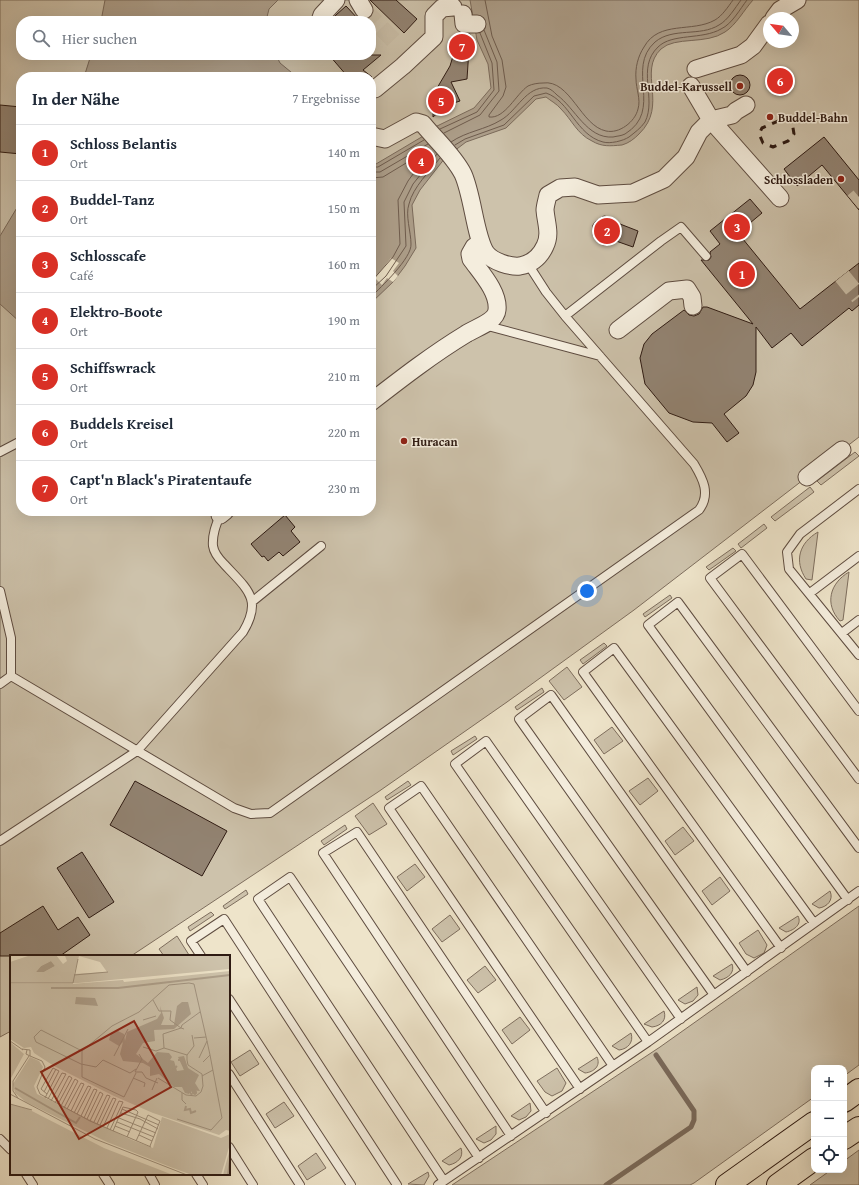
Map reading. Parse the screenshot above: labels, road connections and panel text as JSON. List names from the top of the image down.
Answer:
{
  "places": [
    "Buddel-Karussell",
    "Buddel-Bahn",
    "Schlossladen",
    "Huracan"
  ],
  "north": "top left",
  "page": {
    "search": "Hier suchen",
    "pins": [
      "7",
      "6",
      "5",
      "4",
      "3",
      "2",
      "1"
    ],
    "heading": ["In der Nähe", "7 Ergebnisse"],
    "list": [
      {
        "mark": "1",
        "name": "Schloss Belantis",
        "note": "Ort",
        "value": "140 m"
      },
      {
        "mark": "2",
        "name": "Buddel-Tanz",
        "note": "Ort",
        "value": "150 m"
      },
      {
        "mark": "3",
        "name": "Schlosscafe",
        "note": "Café",
        "value": "160 m"
      },
      {
        "mark": "4",
        "name": "Elektro-Boote",
        "note": "Ort",
        "value": "190 m"
      },
      {
        "mark": "5",
        "name": "Schiffswrack",
        "note": "Ort",
        "value": "210 m"
      },
      {
        "mark": "6",
        "name": "Buddels Kreisel",
        "note": "Ort",
        "value": "220 m"
      },
      {
        "mark": "7",
        "name": "Capt'n Black's Piratentaufe",
        "note": "Ort",
        "value": "230 m"
      }
    ],
    "map_buttons": ["+", "−"]
  }
}
